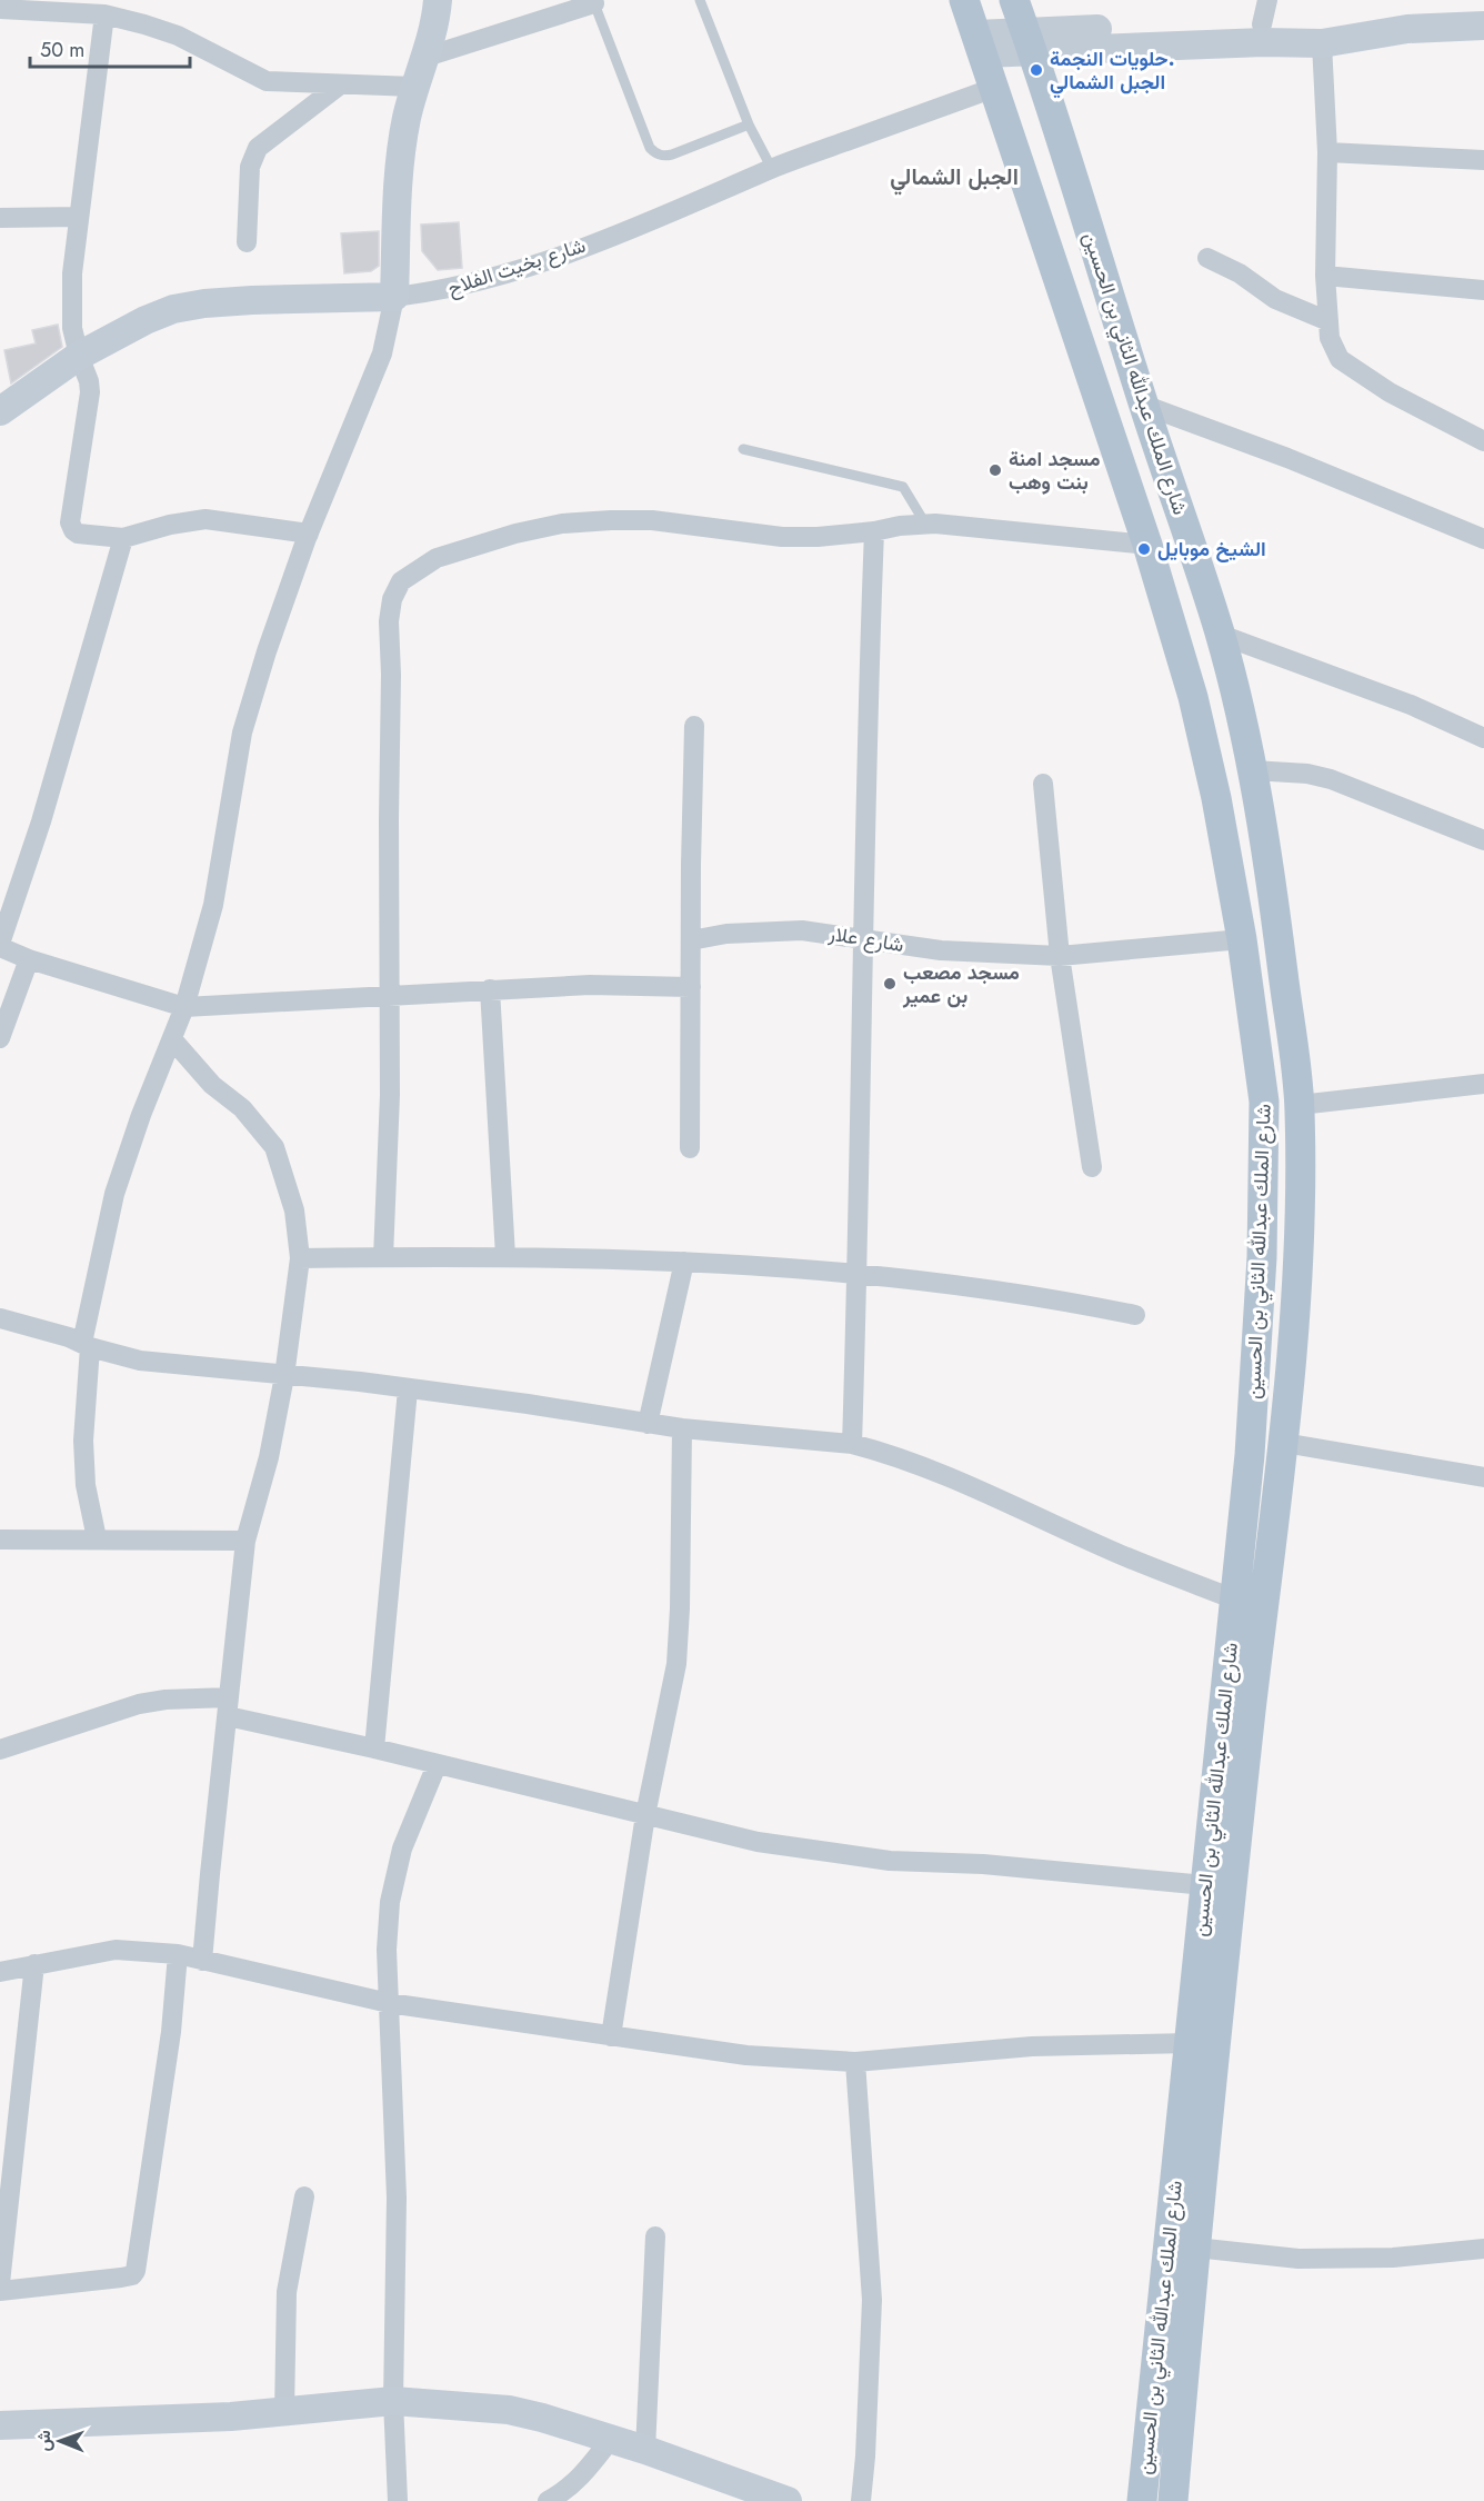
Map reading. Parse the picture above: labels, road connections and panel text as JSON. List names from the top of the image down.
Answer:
{
  "streets": {
    "main road": ["شارع الملك عبدالله الثاني بن الحسين"],
    "street": ["شارع بخيت الفلاح", "شارع علار"]
  },
  "crossings": [
    ["شارع بخيت الفلاح", "شارع الملك عبدالله الثاني بن الحسين"],
    ["شارع الملك عبدالله الثاني بن الحسين", "شارع علار"]
  ],
  "districts": ["الجبل الشمالي"],
  "places": [
    "حلويات النجمة. الجبل الشمالي",
    "مسجد امنة بنت وهب",
    "الشيخ موبايل",
    "مسجد مصعب بن عمير"
  ],
  "scale_bar": "50 m",
  "north": "left"
}
